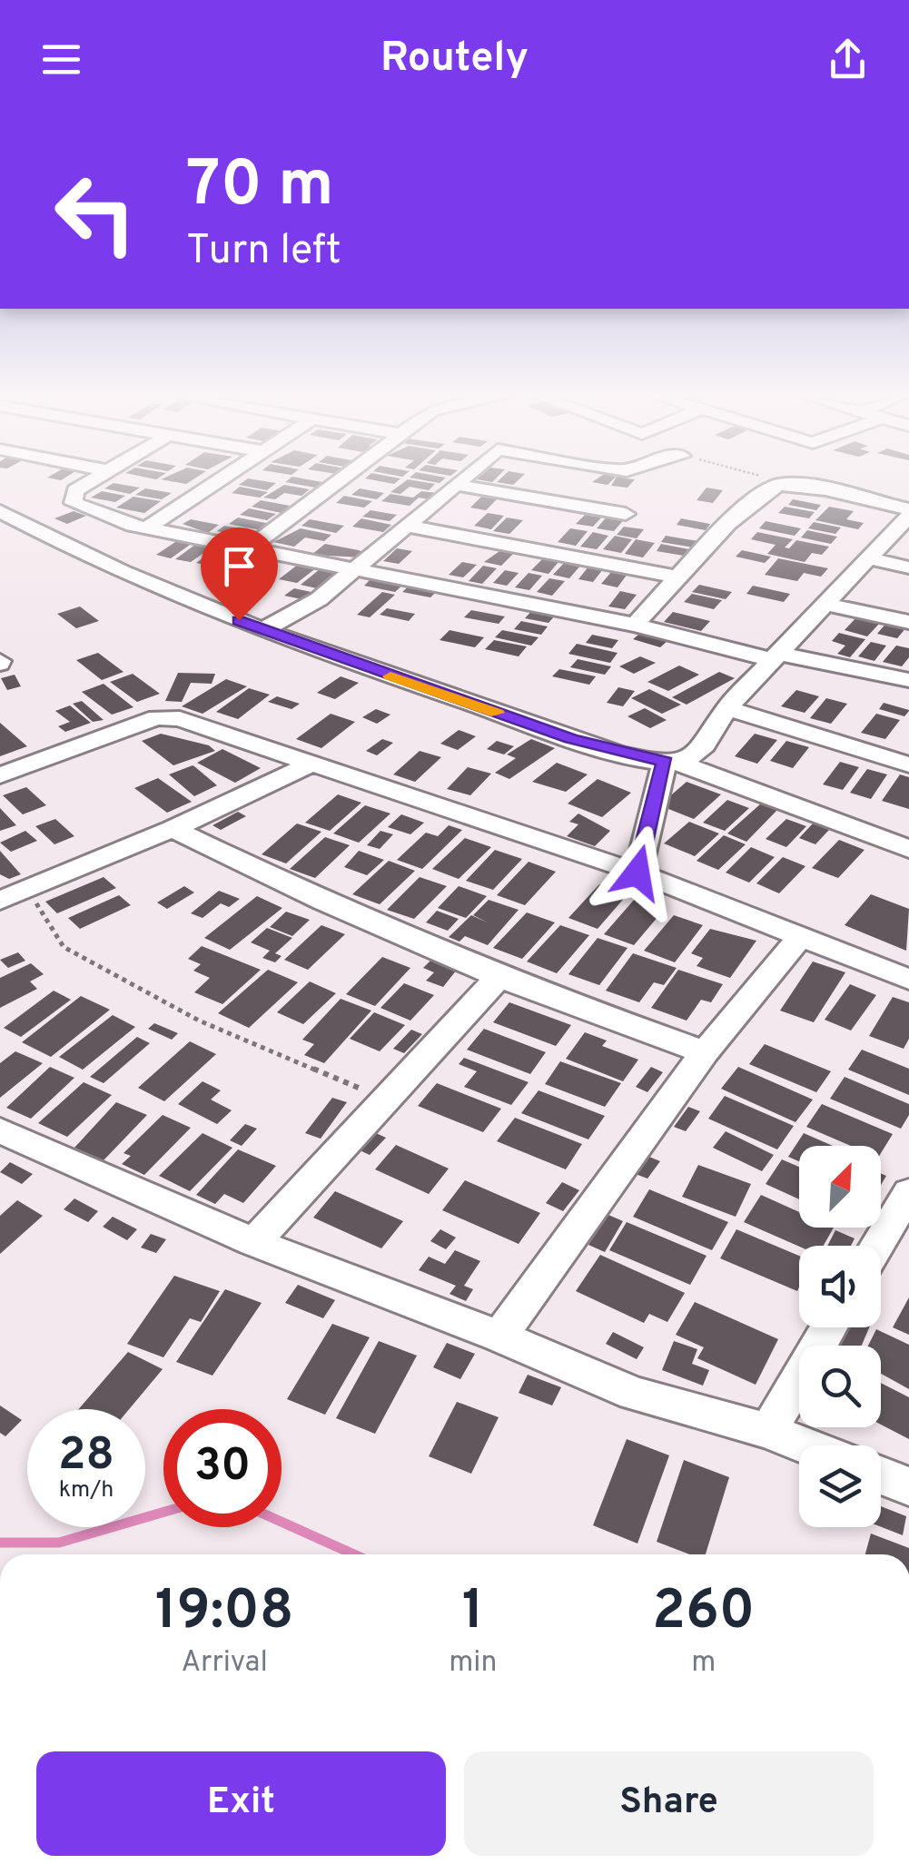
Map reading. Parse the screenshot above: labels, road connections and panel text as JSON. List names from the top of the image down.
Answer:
{
  "north": "top right",
  "page": {
    "header": "Routely",
    "turn": ["70 m", "Turn left"],
    "speed": "28 km/h",
    "limit": "30",
    "eta": [
      "19:08",
      "Arrival",
      "1",
      "min",
      "260",
      "m"
    ],
    "buttons": ["Exit", "Share"]
  }
}
